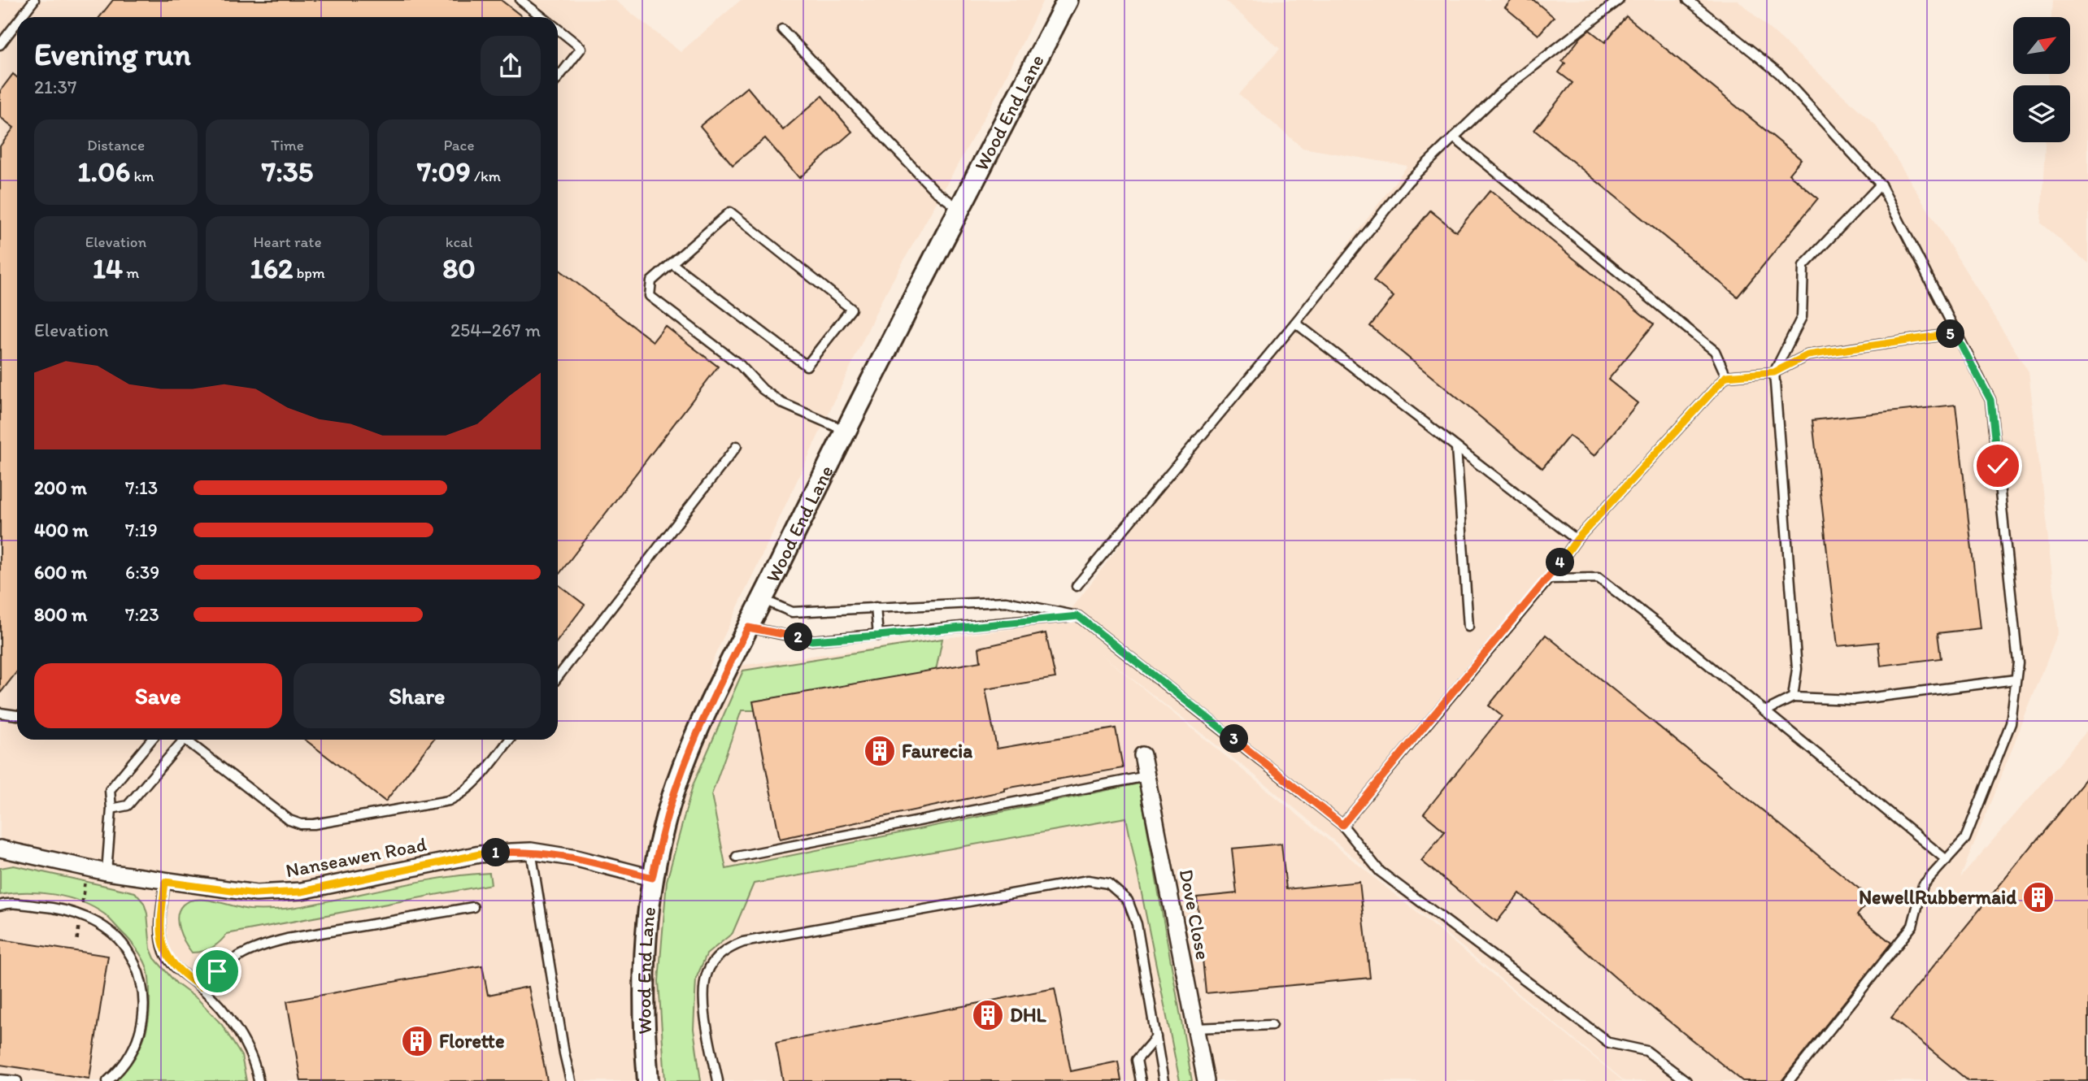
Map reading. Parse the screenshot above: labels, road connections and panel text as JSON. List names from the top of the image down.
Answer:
{
  "streets": {
    "street": ["Wood End Lane", "Nanseawen Road", "Dove Close"]
  },
  "crossings": [
    ["Wood End Lane", "Nanseawen Road"]
  ],
  "places": {
    "building": [
      "Faurecia",
      "NewellRubbermaid",
      "DHL",
      "Florette"
    ]
  },
  "north": "top right",
  "page": {
    "heading": ["Evening run", "21:37"],
    "stats": [
      ["Distance", "1.06 km"],
      ["Time", "7:35"],
      ["Pace", "7:09 /km"],
      ["Elevation", "14 m"],
      ["Heart rate", "162 bpm"],
      ["kcal", "80"]
    ],
    "chart": ["Elevation", "254–267 m"],
    "pins": [
      "5",
      "4",
      "2",
      "3",
      "1"
    ],
    "list": [
      {
        "name": "200 m",
        "note": "7:13"
      },
      {
        "name": "400 m",
        "note": "7:19"
      },
      {
        "name": "600 m",
        "note": "6:39"
      },
      {
        "name": "800 m",
        "note": "7:23"
      }
    ],
    "buttons": ["Save", "Share"]
  }
}
